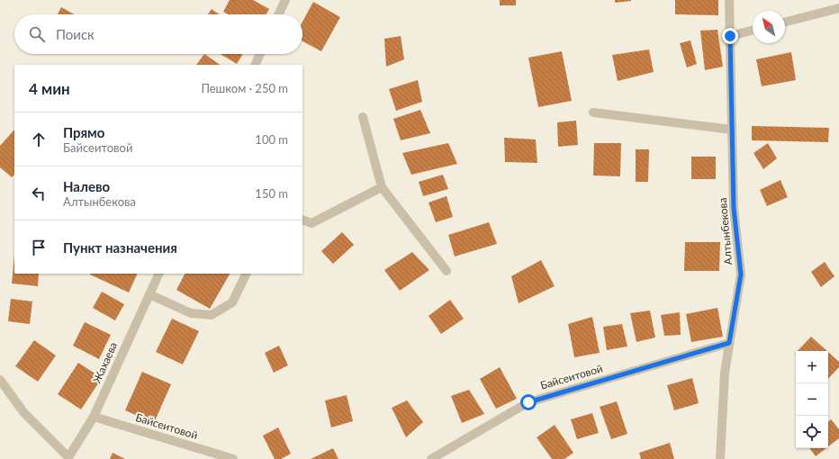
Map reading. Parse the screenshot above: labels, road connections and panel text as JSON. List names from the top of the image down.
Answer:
{
  "streets": {
    "street": ["Алтынбекова", "Жахаева", "Байсеитовой"]
  },
  "crossings": [
    ["Алтынбекова", "Байсеитовой"],
    ["Жахаева", "Байсеитовой"]
  ],
  "north": "top left",
  "page": {
    "search": "Поиск",
    "heading": ["4 мин", "Пешком · 250 m"],
    "list": [
      ["Прямо", "Байсеитовой", "100 m"],
      ["Налево", "Алтынбекова", "150 m"],
      "Пункт назначения"
    ],
    "map_buttons": ["+", "−"]
  }
}
